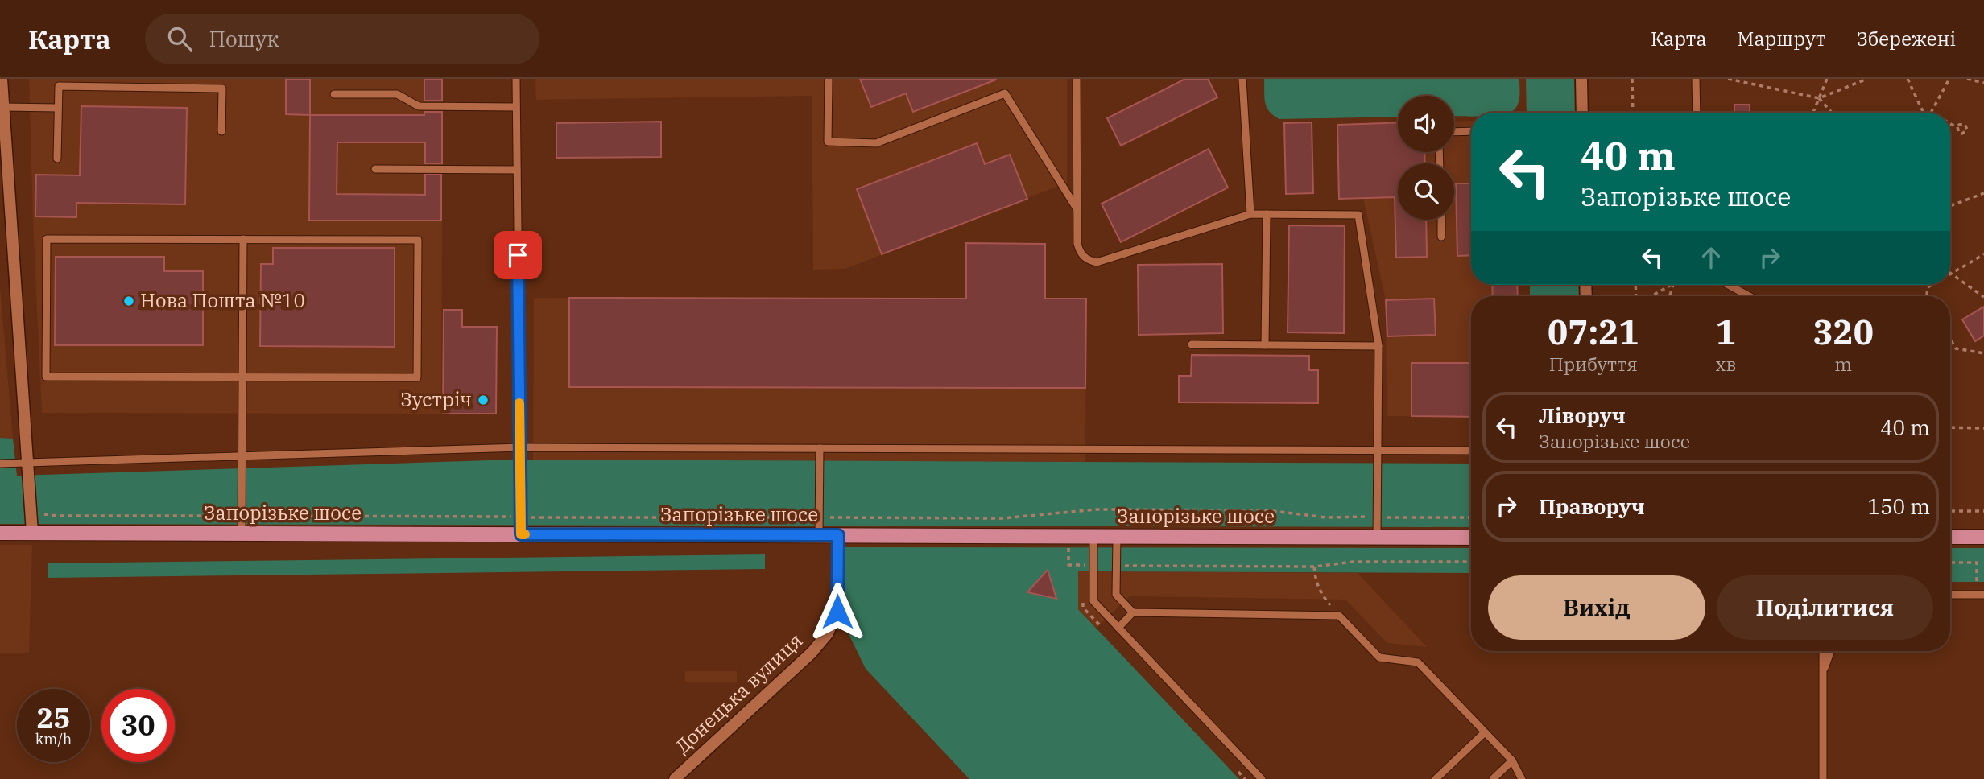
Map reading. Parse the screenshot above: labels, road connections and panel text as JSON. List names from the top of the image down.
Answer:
{
  "streets": {
    "main road": ["Запорізьке шосе"],
    "street": ["Донецька вулиця"]
  },
  "crossings": [
    ["Запорізьке шосе", "Донецька вулиця"]
  ],
  "places": ["Нова Пошта №10", "Зустріч"],
  "page": {
    "header": "Карта",
    "search": "Пошук",
    "nav": ["Карта", "Маршрут", "Збережені"],
    "turn": ["40 m", "Запорізьке шосе"],
    "eta": [
      "07:21",
      "Прибуття",
      "1",
      "хв",
      "320",
      "m"
    ],
    "list": [
      {
        "name": "Ліворуч",
        "note": "Запорізьке шосе",
        "value": "40 m"
      },
      {
        "name": "Праворуч",
        "value": "150 m"
      }
    ],
    "buttons": ["Вихід", "Поділитися"],
    "speed": "25 km/h",
    "limit": "30"
  }
}
